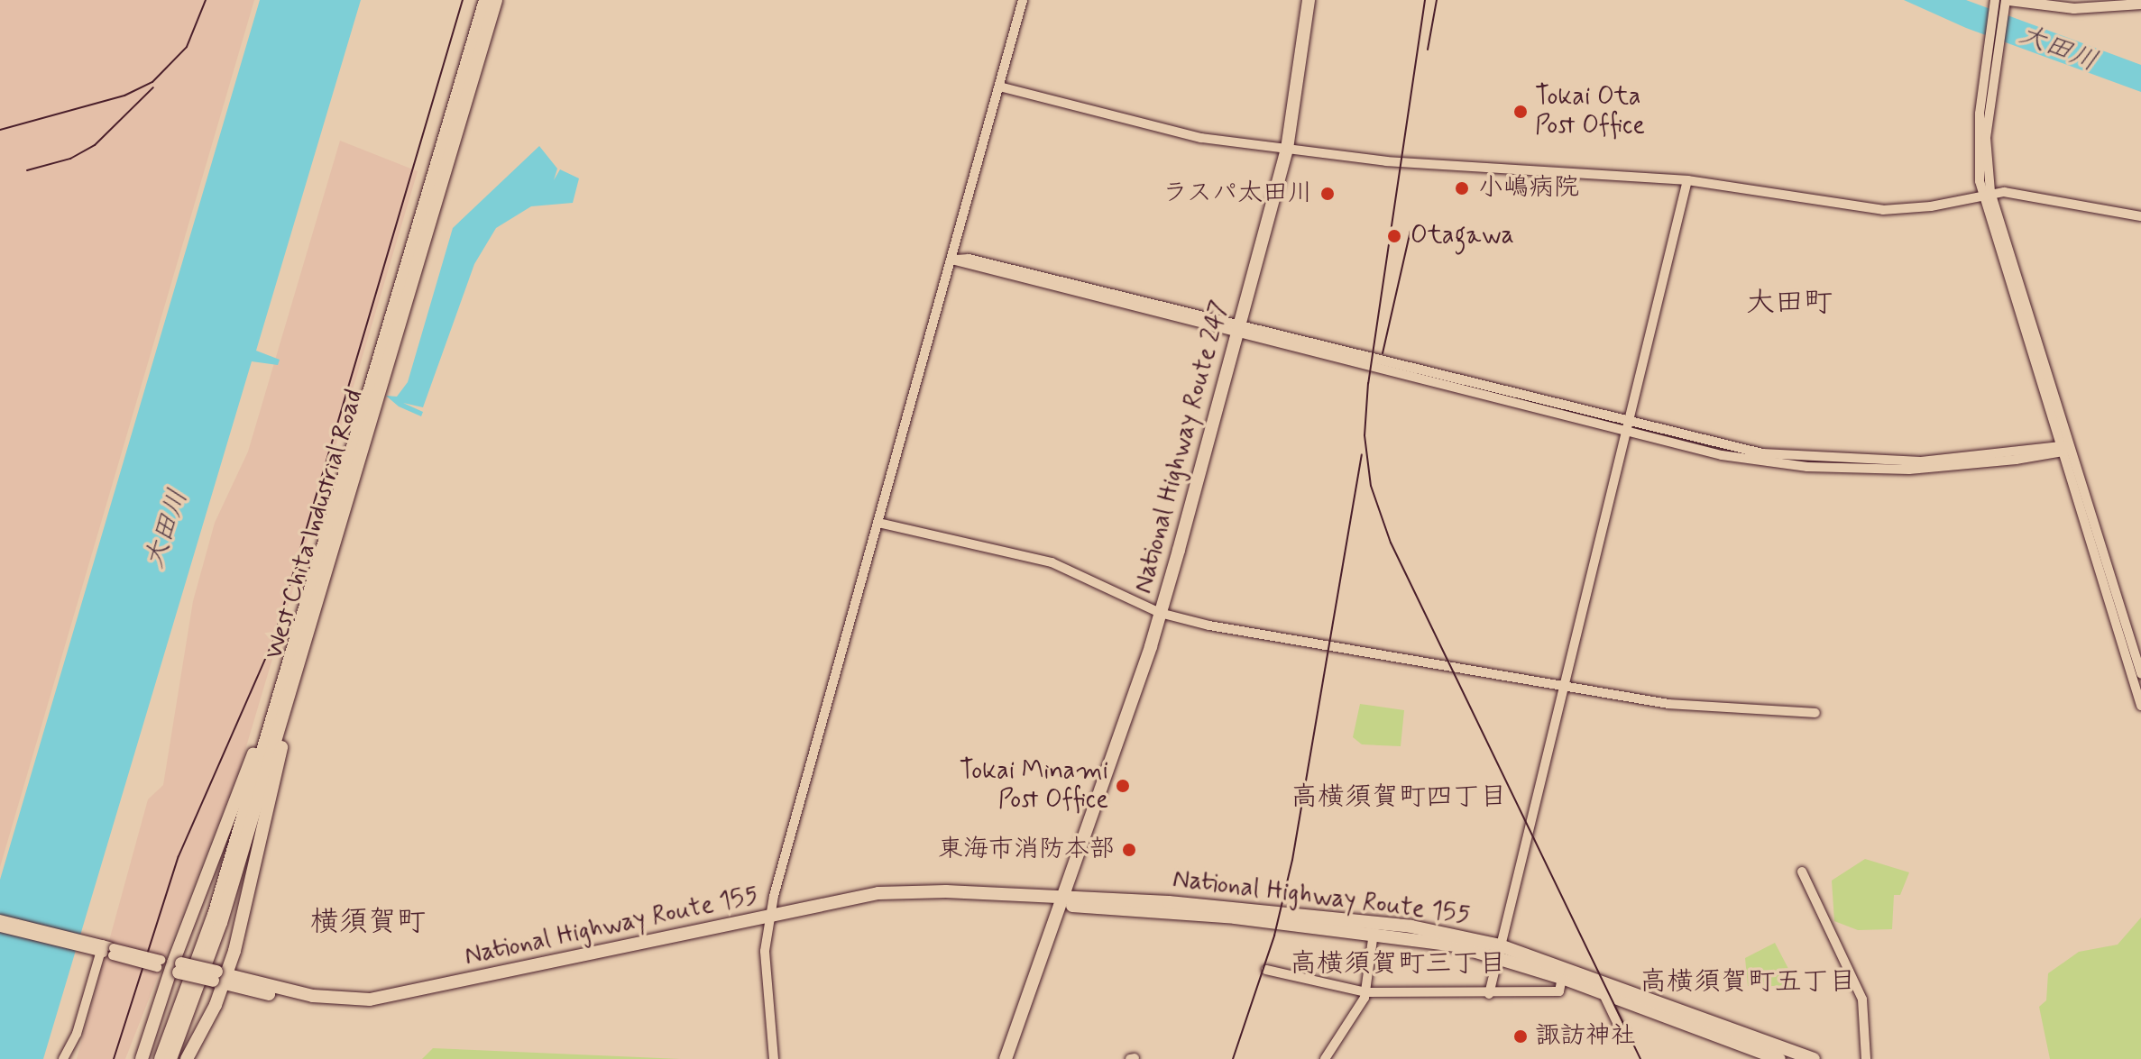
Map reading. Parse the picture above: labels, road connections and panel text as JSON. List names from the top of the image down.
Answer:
{
  "streets": {
    "highway": ["National Highway Route 247", "West Chita Industrial Road", "National Highway Route 155"]
  },
  "crossings": [
    ["National Highway Route 247", "National Highway Route 155"],
    ["West Chita Industrial Road", "National Highway Route 155"]
  ],
  "districts": [
    "大田町",
    "高横須賀町四丁目",
    "横須賀町",
    "高横須賀町三丁目",
    "高横須賀町五丁目"
  ],
  "water": ["大田川"],
  "places": [
    "Tokai Ota Post Office",
    "小嶋病院",
    "ラスパ太田川",
    "Otagawa",
    "Tokai Minami Post Office",
    "東海市消防本部",
    "諏訪神社"
  ]
}
